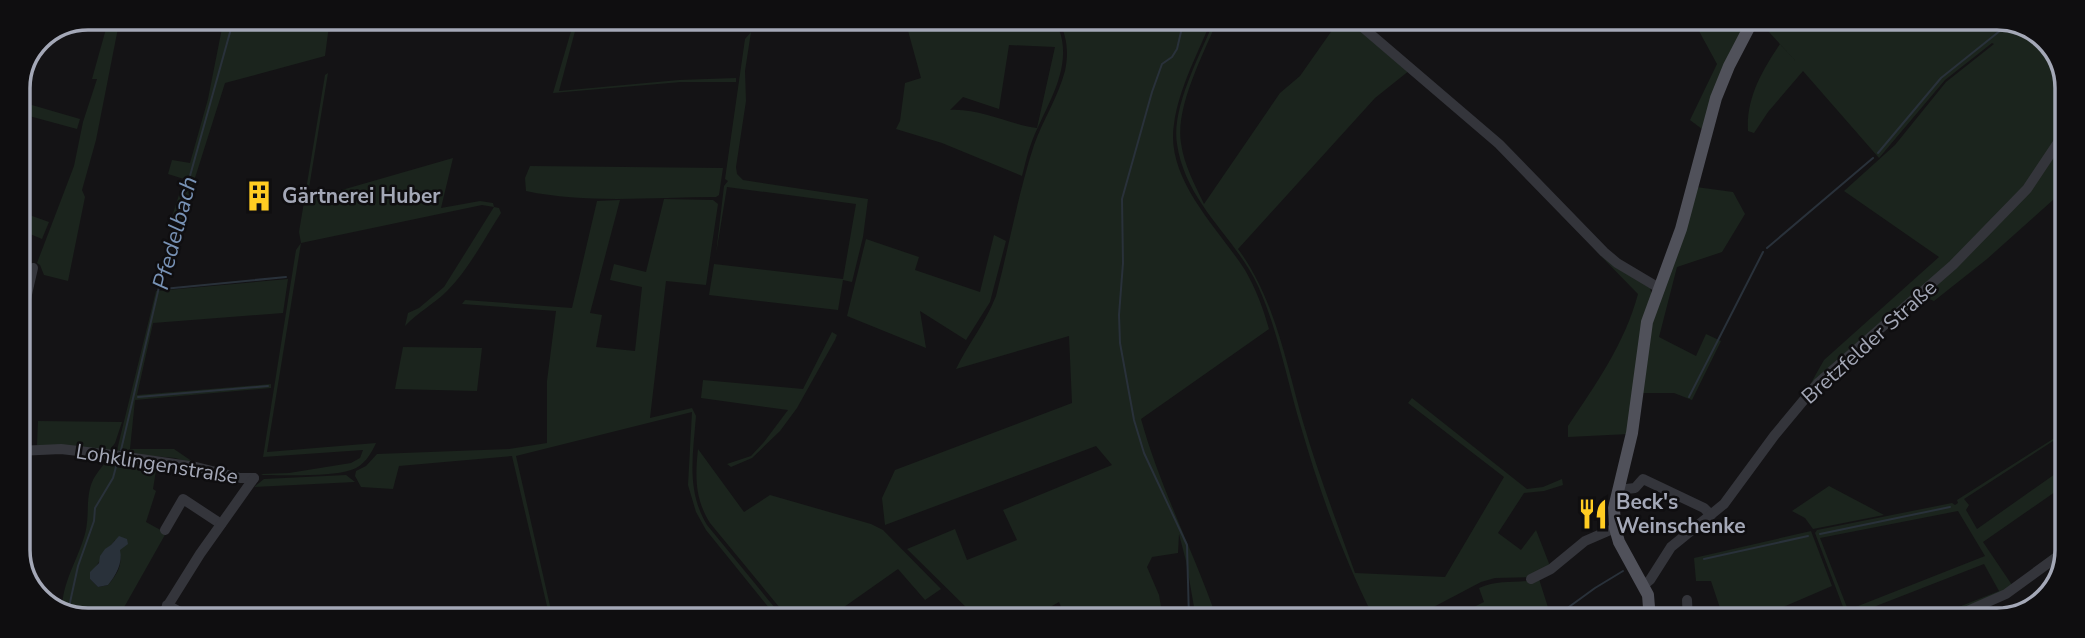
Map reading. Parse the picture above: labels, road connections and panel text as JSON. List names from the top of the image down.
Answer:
{
  "streets": {
    "street": ["Bretzfelder Straße", "Lohklingenstraße"]
  },
  "water": ["Pfedelbach"],
  "places": {
    "building": ["Gärtnerei Huber"],
    "restaurant": ["Beck's Weinschenke"]
  }
}
